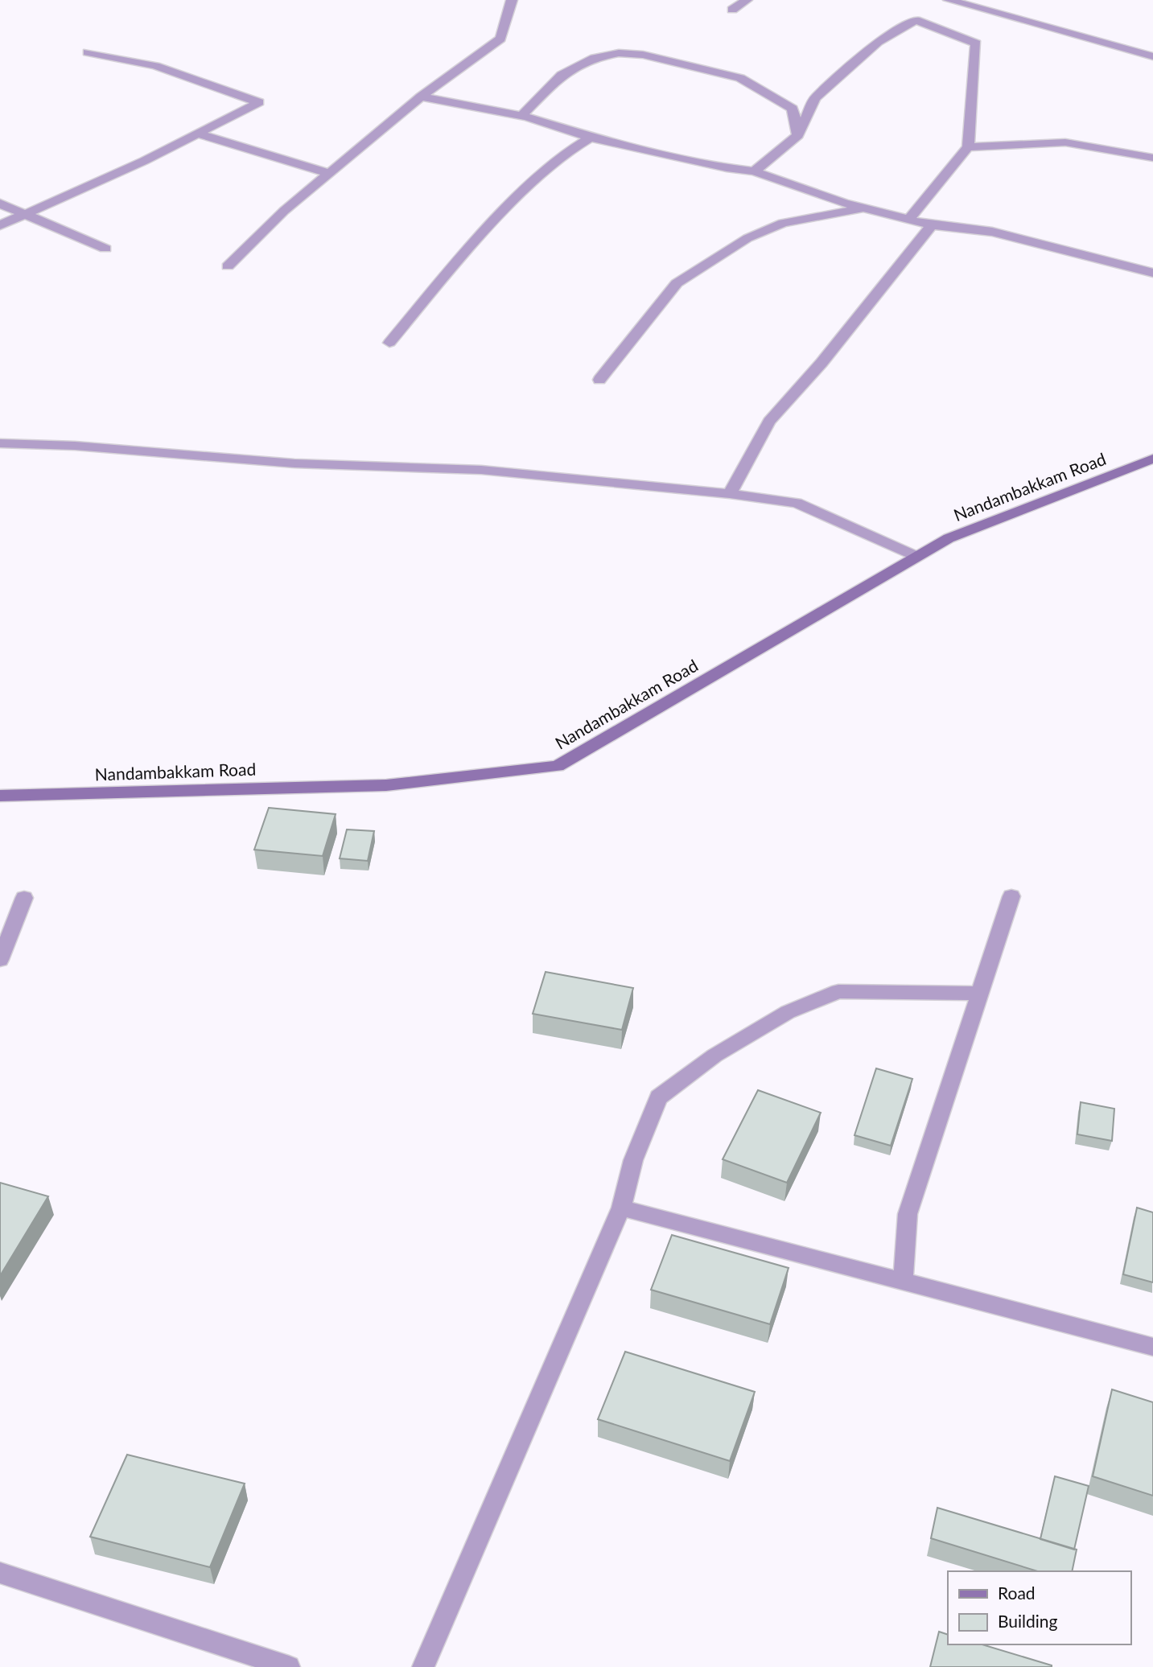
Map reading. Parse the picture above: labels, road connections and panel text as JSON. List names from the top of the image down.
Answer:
{
  "streets": {
    "street": ["Nandambakkam Road"]
  },
  "legend": ["Road", "Building"]
}
